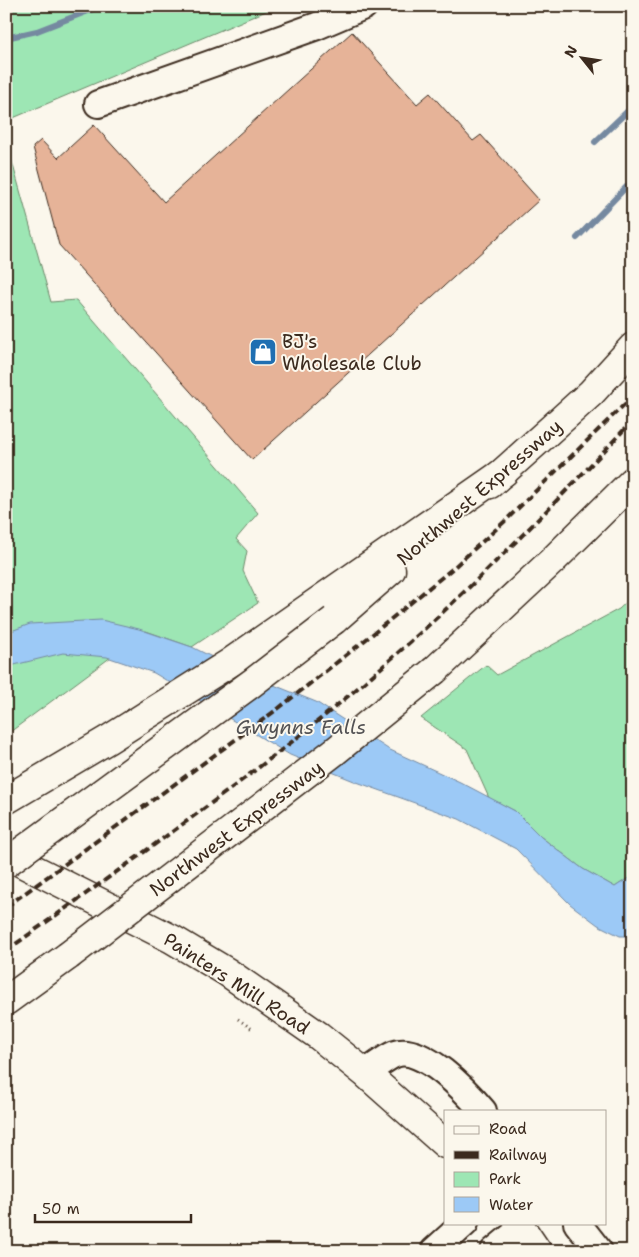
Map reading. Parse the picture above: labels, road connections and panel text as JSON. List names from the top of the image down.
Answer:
{
  "streets": {
    "main road": ["Northwest Expressway", "Painters Mill Road"]
  },
  "water": ["Gwynns Falls"],
  "places": {
    "shop": ["BJ's Wholesale Club"]
  },
  "legend": [
    "Road",
    "Railway",
    "Park",
    "Water"
  ],
  "scale_bar": "50 m",
  "north": "top left"
}
